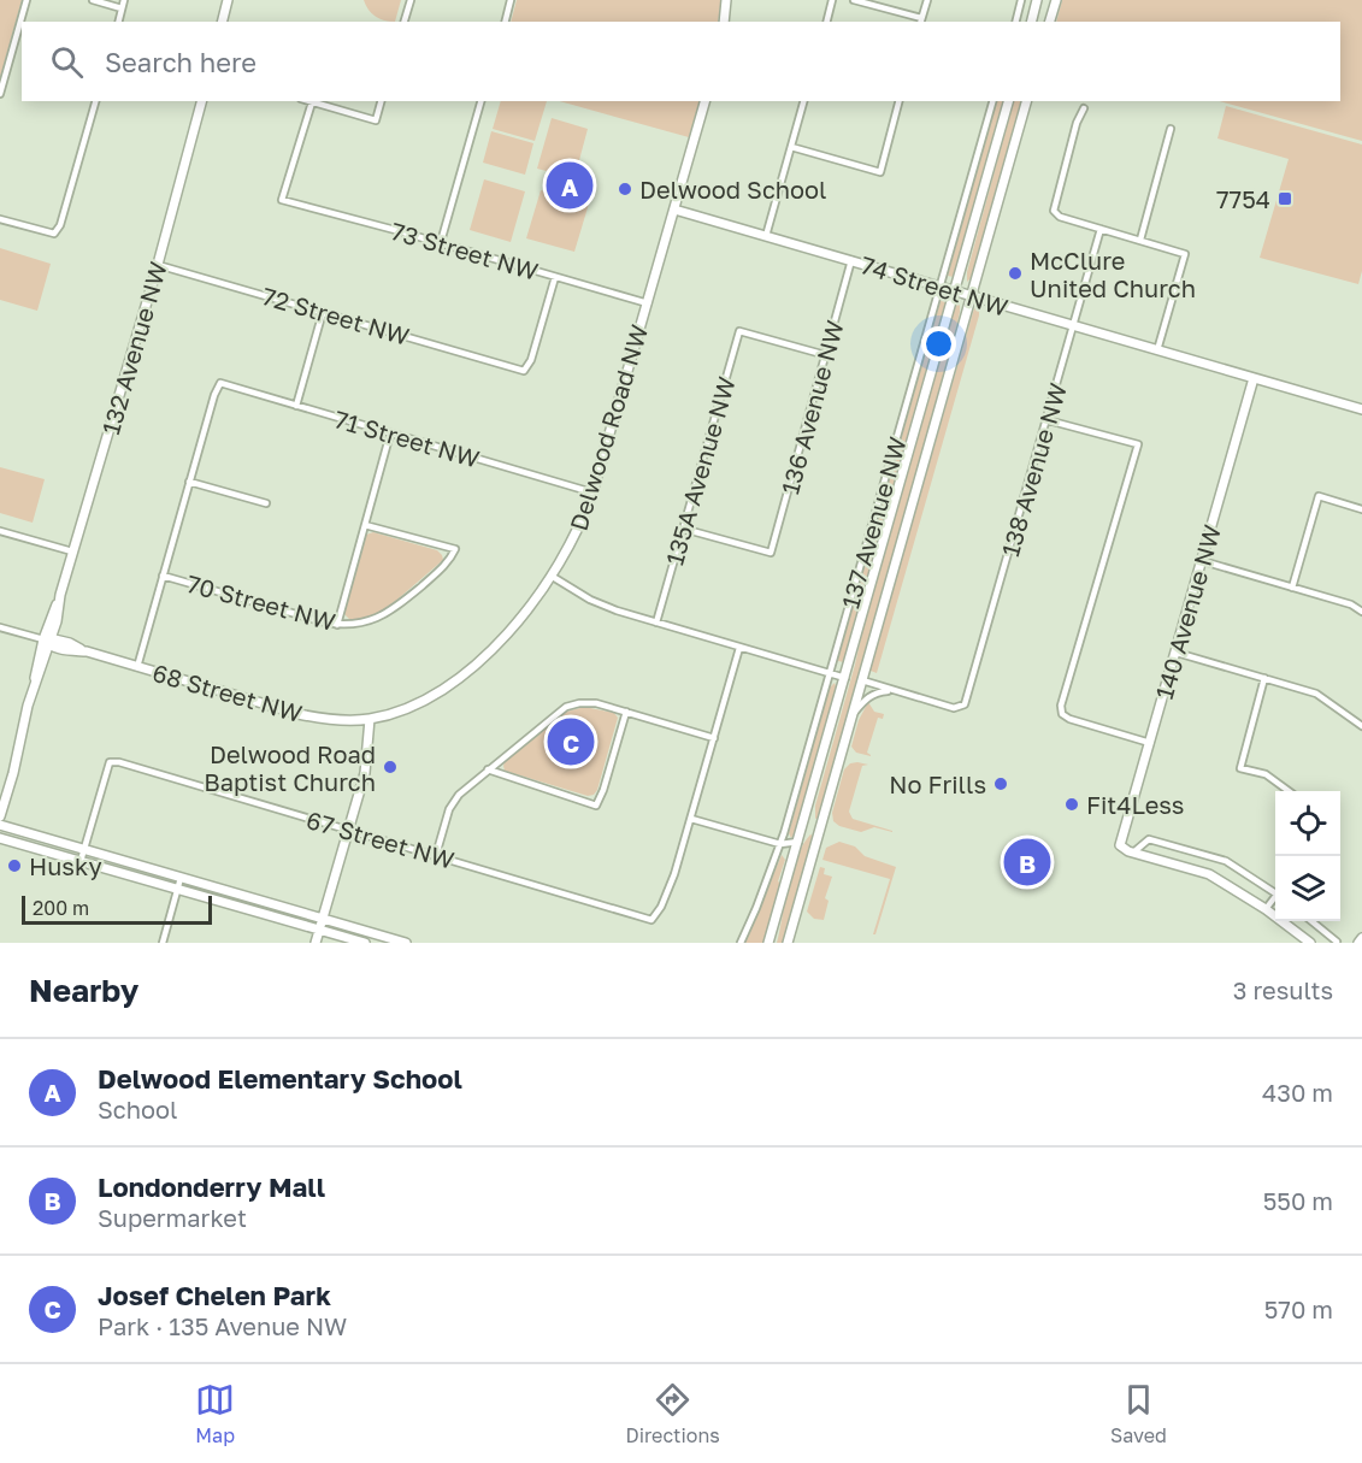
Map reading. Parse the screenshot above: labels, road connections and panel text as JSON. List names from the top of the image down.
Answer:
{
  "streets": {
    "street": [
      "73 Street NW",
      "74 Street NW",
      "72 Street NW",
      "132 Avenue NW",
      "136 Avenue NW",
      "Delwood Road NW",
      "71 Street NW",
      "138 Avenue NW",
      "135A Avenue NW",
      "137 Avenue NW",
      "70 Street NW",
      "140 Avenue NW",
      "68 Street NW",
      "67 Street NW"
    ]
  },
  "crossings": [
    ["73 Street NW", "72 Street NW"],
    ["73 Street NW", "Delwood Road NW"],
    ["74 Street NW", "136 Avenue NW"],
    ["74 Street NW", "Delwood Road NW"],
    ["74 Street NW", "138 Avenue NW"],
    ["74 Street NW", "137 Avenue NW"],
    ["74 Street NW", "140 Avenue NW"],
    ["72 Street NW", "132 Avenue NW"],
    ["132 Avenue NW", "68 Street NW"],
    ["136 Avenue NW", "135A Avenue NW"],
    ["Delwood Road NW", "71 Street NW"],
    ["Delwood Road NW", "68 Street NW"],
    ["138 Avenue NW", "137 Avenue NW"]
  ],
  "places": {
    "other": [
      "Delwood School",
      "McClure United Church",
      "Delwood Road Baptist Church",
      "No Frills",
      "Fit4Less",
      "Husky"
    ],
    "transit": ["7754"]
  },
  "scale_bar": "200 m",
  "page": {
    "search": "Search here",
    "pins": ["A", "C", "B"],
    "scale": "200 m",
    "heading": ["Nearby", "3 results"],
    "list": [
      {
        "mark": "A",
        "name": "Delwood Elementary School",
        "note": "School",
        "value": "430 m"
      },
      {
        "mark": "B",
        "name": "Londonderry Mall",
        "note": "Supermarket",
        "value": "550 m"
      },
      {
        "mark": "C",
        "name": "Josef Chelen Park",
        "note": "Park · 135 Avenue NW",
        "value": "570 m"
      }
    ],
    "nav": ["Map", "Directions", "Saved"]
  }
}
